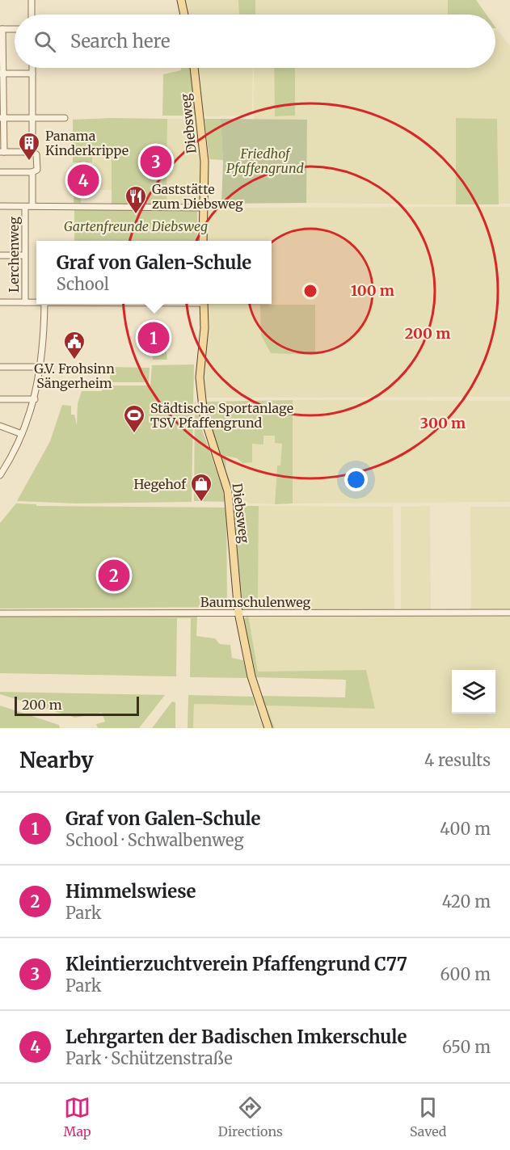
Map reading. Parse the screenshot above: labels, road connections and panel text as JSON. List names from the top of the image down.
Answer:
{
  "streets": {
    "main road": ["Diebsweg"],
    "street": ["Lerchenweg", "Baumschulenweg"]
  },
  "crossings": [
    ["Diebsweg", "Baumschulenweg"]
  ],
  "parks": ["Friedhof Pfaffengrund", "Gartenfreunde Diebsweg"],
  "places": {
    "building": ["Panama Kinderkrippe"],
    "restaurant": ["Gaststätte zum Diebsweg"],
    "public building": ["G.V. Frohsinn Sängerheim"],
    "sports": ["Städtische Sportanlage TSV Pfaffengrund"],
    "shop": ["Hegehof"]
  },
  "scale_bar": "200 m",
  "page": {
    "search": "Search here",
    "pins": [
      "3",
      "4",
      "1",
      "2"
    ],
    "popup": ["Graf von Galen-Schule", "School"],
    "scale": "200 m",
    "heading": ["Nearby", "4 results"],
    "list": [
      {
        "mark": "1",
        "name": "Graf von Galen-Schule",
        "note": "School · Schwalbenweg",
        "value": "400 m"
      },
      {
        "mark": "2",
        "name": "Himmelswiese",
        "note": "Park",
        "value": "420 m"
      },
      {
        "mark": "3",
        "name": "Kleintierzuchtverein Pfaffengrund C77",
        "note": "Park",
        "value": "600 m"
      },
      {
        "mark": "4",
        "name": "Lehrgarten der Badischen Imkerschule",
        "note": "Park · Schützenstraße",
        "value": "650 m"
      }
    ],
    "nav": ["Map", "Directions", "Saved"]
  },
  "rings": ["100 m", "200 m", "300 m"]
}
